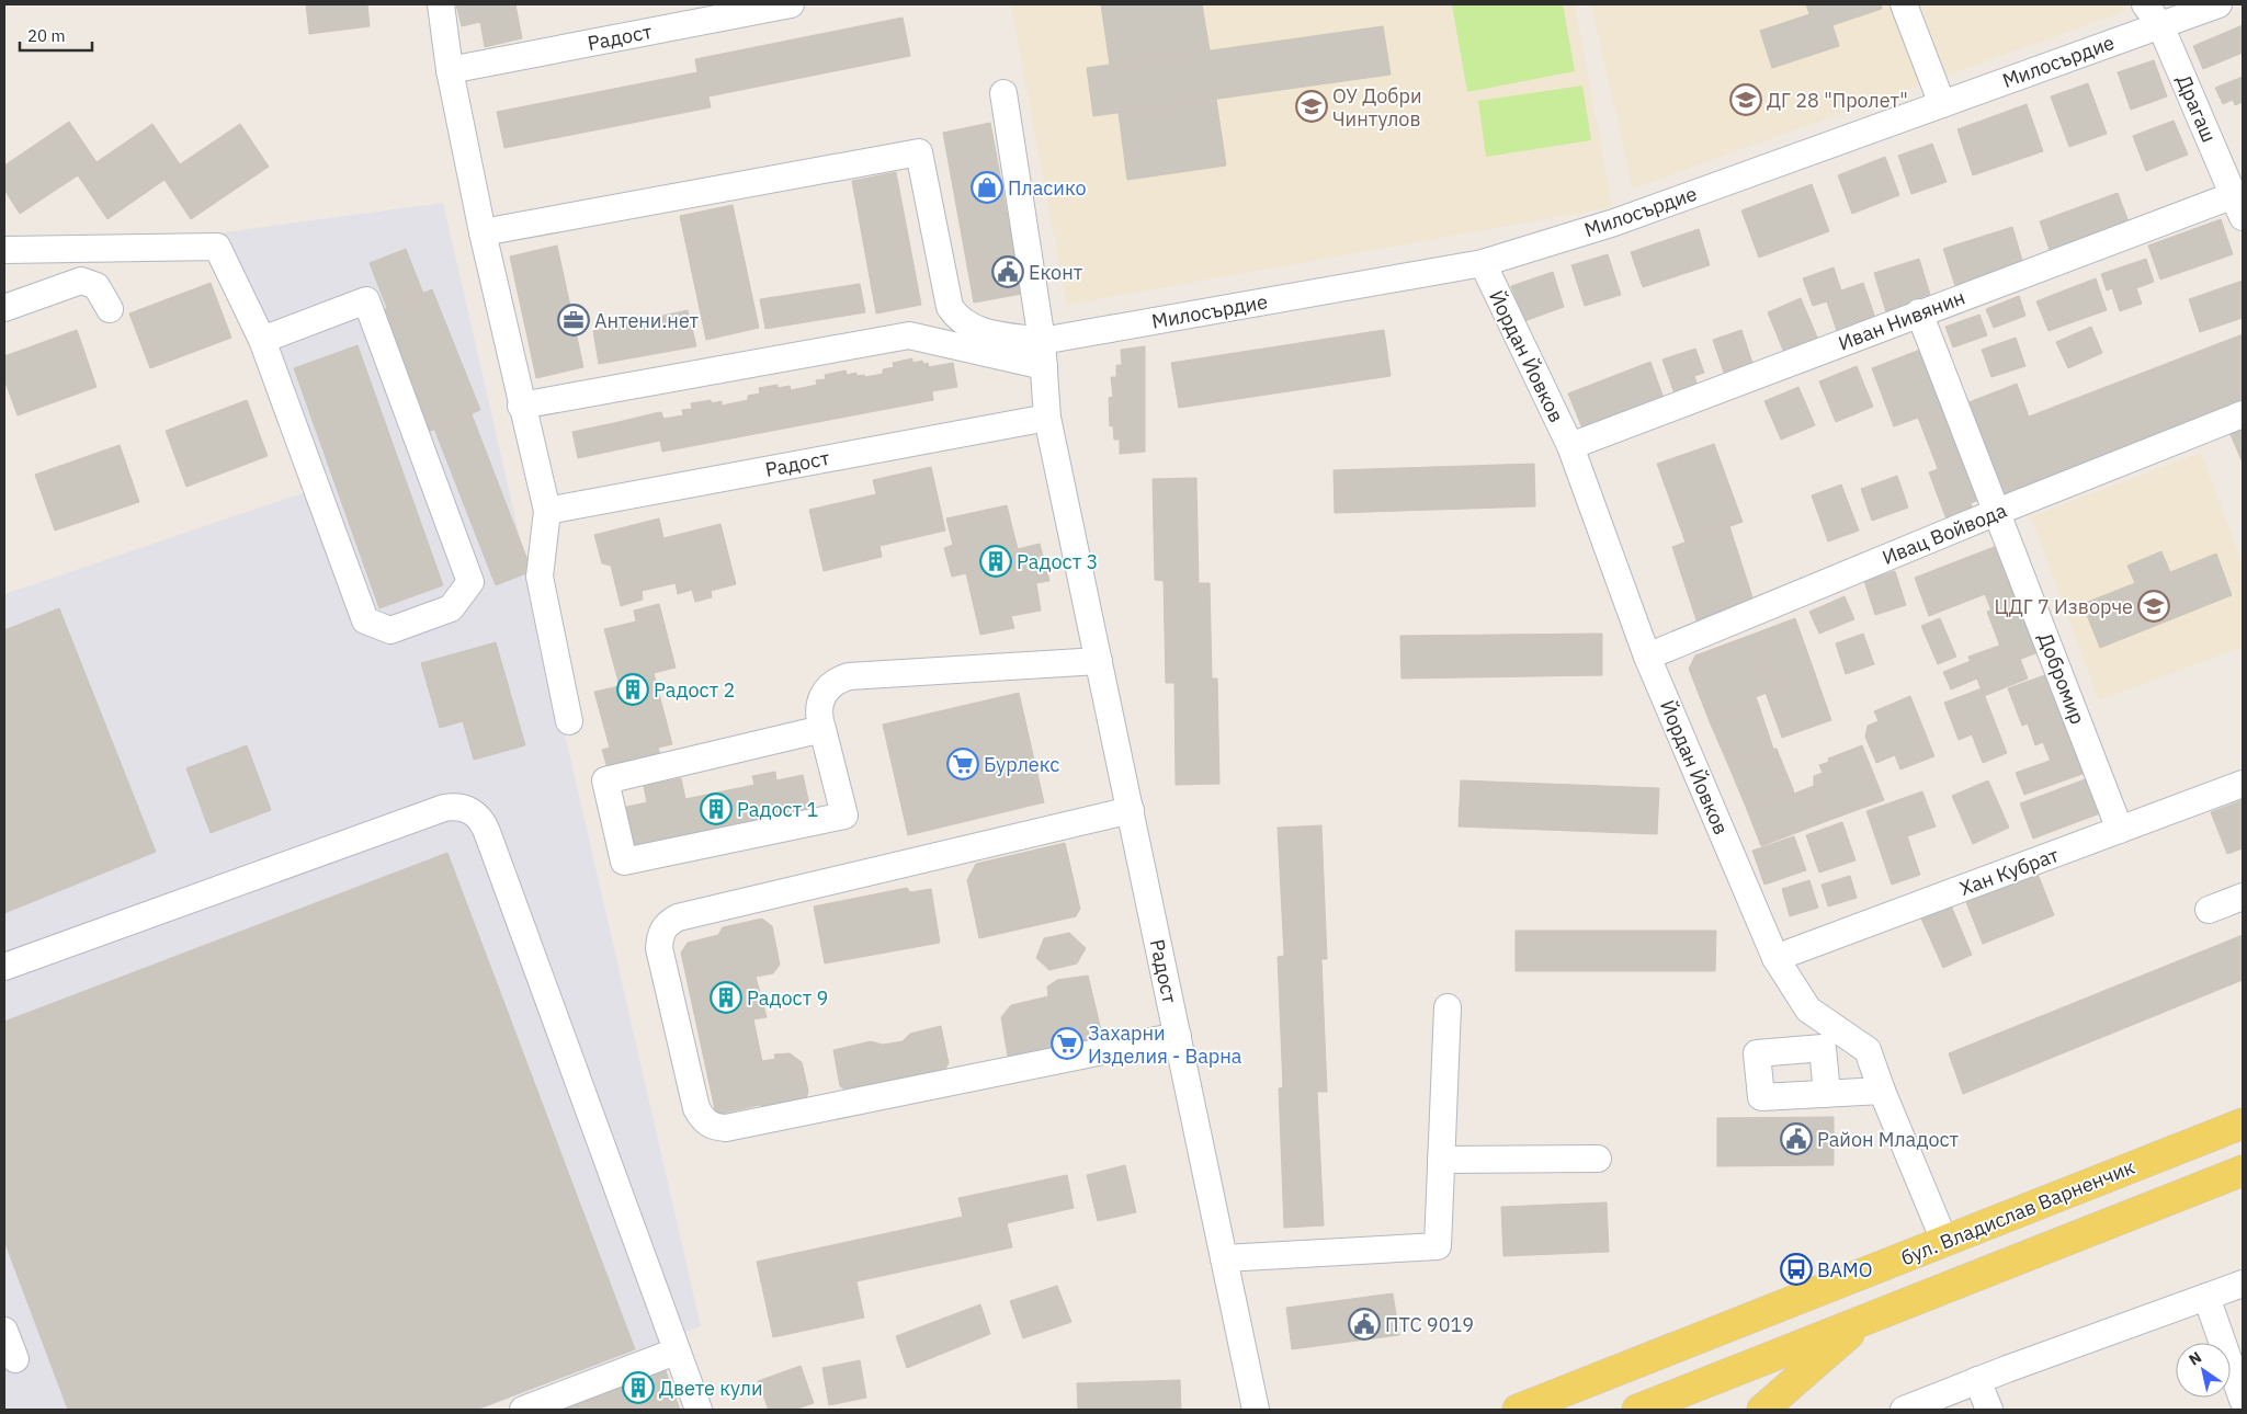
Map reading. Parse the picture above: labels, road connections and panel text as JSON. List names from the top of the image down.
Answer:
{
  "streets": {
    "main road": ["бул. Владислав Варненчик"],
    "street": [
      "Радост",
      "Милосърдие",
      "Драгаш",
      "Иван Нивянин",
      "Йордан Йовков",
      "Ивац Войвода",
      "Добромир",
      "Хан Кубрат"
    ]
  },
  "crossings": [
    ["Радост", "Милосърдие"],
    ["Милосърдие", "Драгаш"],
    ["Милосърдие", "Йордан Йовков"],
    ["Драгаш", "Иван Нивянин"],
    ["Иван Нивянин", "Йордан Йовков"],
    ["Иван Нивянин", "Добромир"],
    ["Йордан Йовков", "Ивац Войвода"],
    ["Йордан Йовков", "Хан Кубрат"],
    ["Йордан Йовков", "бул. Владислав Варненчик"],
    ["Ивац Войвода", "Добромир"],
    ["Добромир", "Хан Кубрат"]
  ],
  "places": {
    "school or university": ["ДГ 28 \"Пролет\"", "ОУ Добри Чинтулов", "ЦДГ 7 Изворче"],
    "shop": ["Пласико"],
    "public building": ["Еконт", "Район Младост", "ПТС 9019"],
    "office": ["Антени.нет"],
    "building": [
      "Радост 3",
      "Радост 2",
      "Радост 1",
      "Радост 9",
      "Двете кули"
    ],
    "supermarket": ["Бурлекс", "Захарни Изделия - Варна"],
    "bus stop": ["ВАМО"]
  },
  "scale_bar": "20 m",
  "north": "top left"
}
